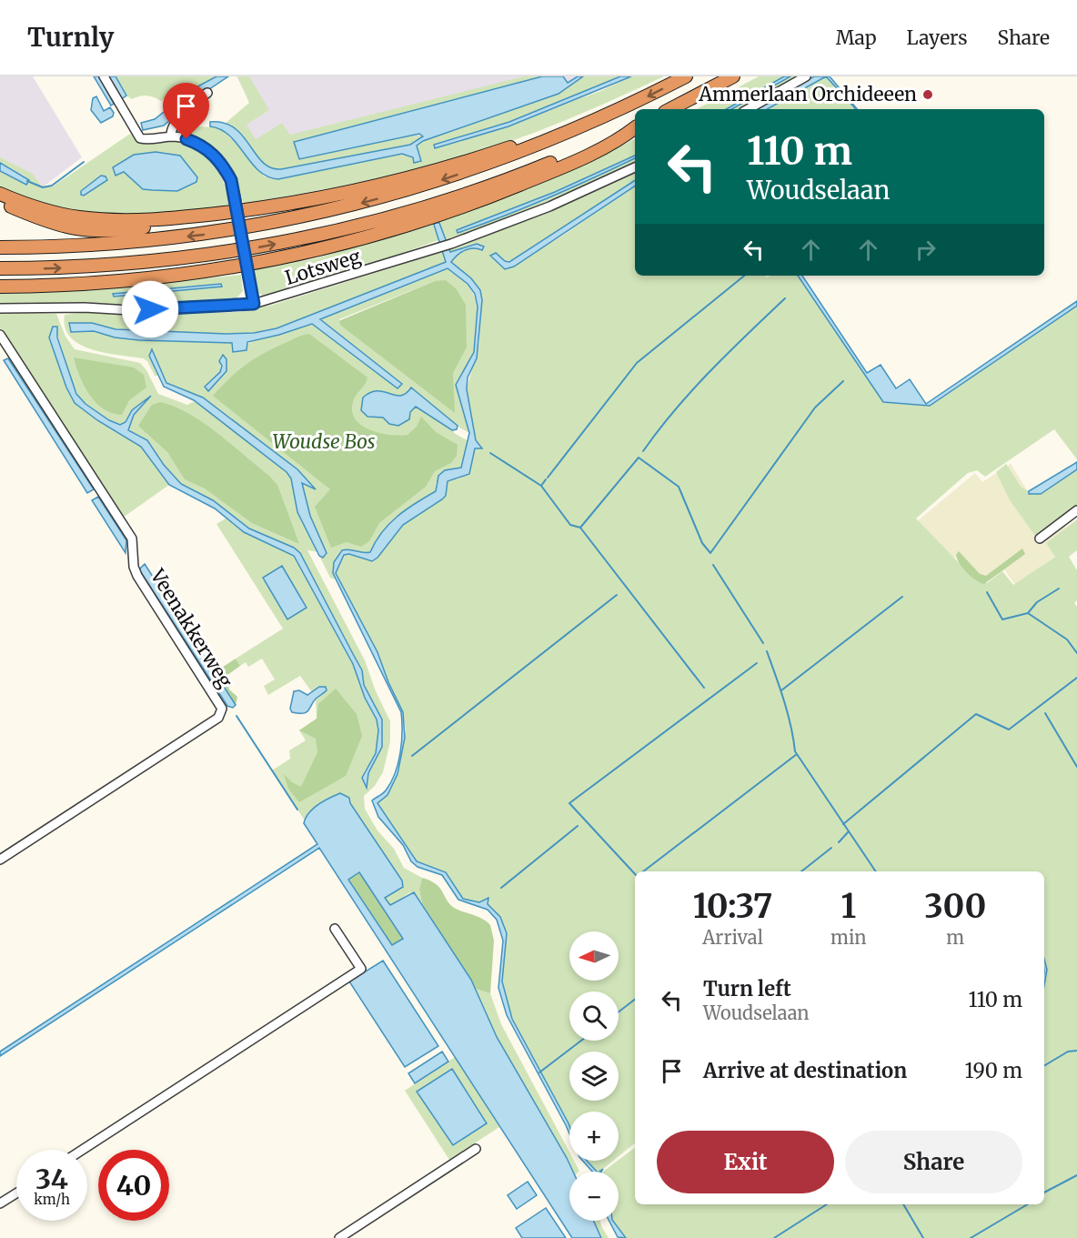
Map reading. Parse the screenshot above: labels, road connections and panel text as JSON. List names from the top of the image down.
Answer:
{
  "streets": {
    "street": ["Lotsweg", "Veenakkerweg"]
  },
  "parks": ["Woudse Bos"],
  "places": ["Ammerlaan Orchideeen"],
  "north": "left",
  "page": {
    "header": "Turnly",
    "nav": ["Map", "Layers", "Share"],
    "turn": ["110 m", "Woudselaan"],
    "eta": [
      "10:37",
      "Arrival",
      "1",
      "min",
      "300",
      "m"
    ],
    "map_buttons": ["+", "−"],
    "list": [
      {
        "name": "Turn left",
        "note": "Woudselaan",
        "value": "110 m"
      },
      {
        "name": "Arrive at destination",
        "value": "190 m"
      }
    ],
    "buttons": ["Exit", "Share"],
    "speed": "34 km/h",
    "limit": "40"
  }
}
